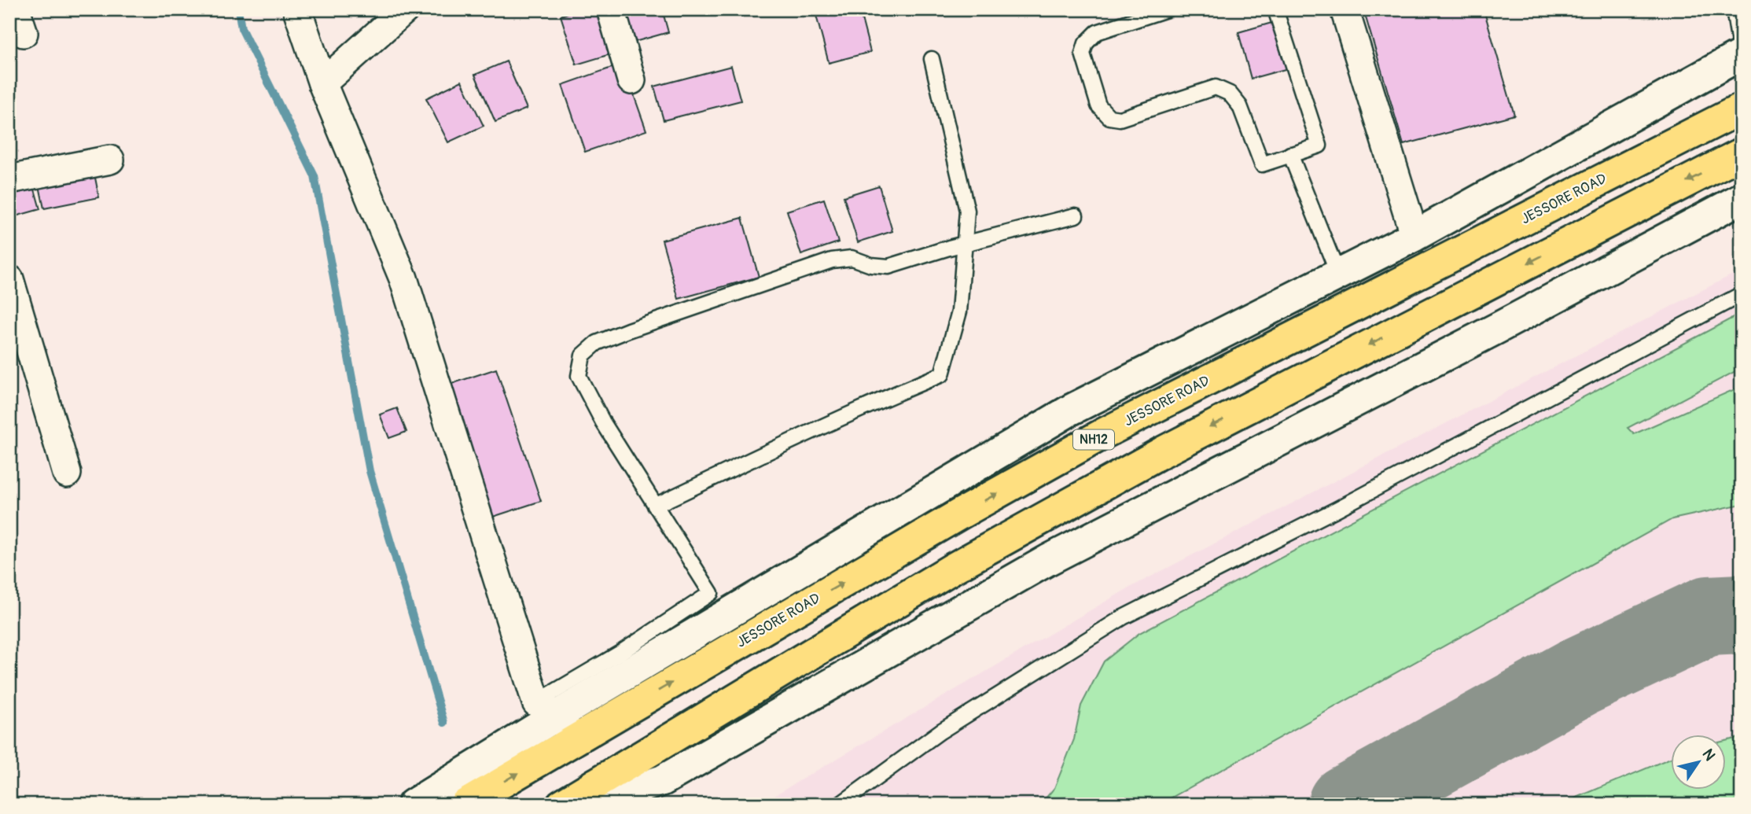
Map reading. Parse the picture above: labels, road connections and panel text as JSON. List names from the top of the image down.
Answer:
{
  "streets": {
    "highway": ["JESSORE ROAD", "NH12"]
  },
  "north": "top right"
}
